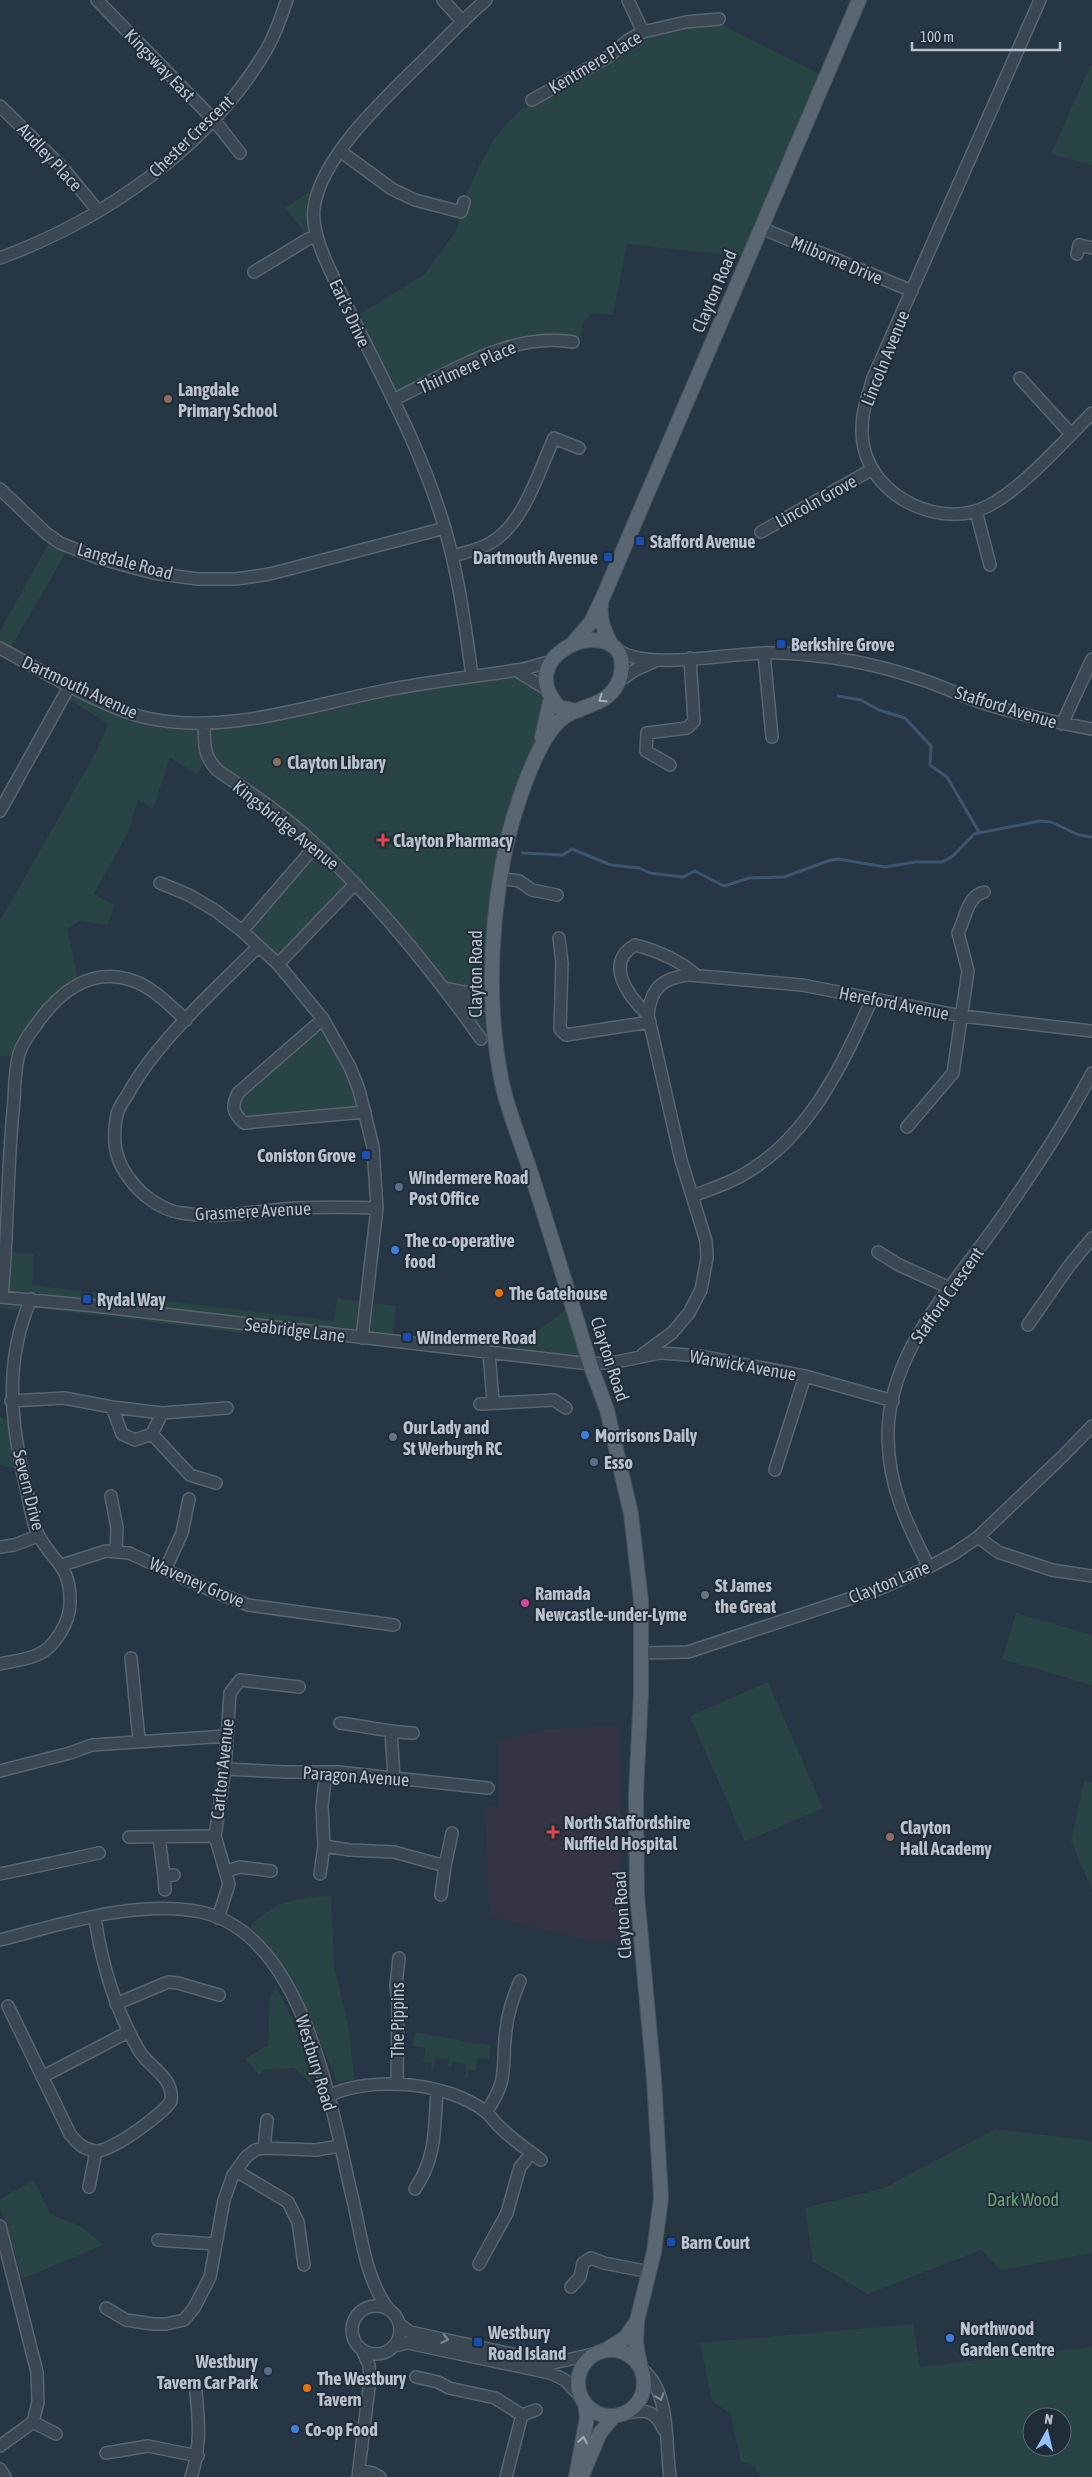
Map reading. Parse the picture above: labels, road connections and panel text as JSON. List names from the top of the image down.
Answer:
{
  "streets": {
    "main road": ["Clayton Road"],
    "street": [
      "Kentmere Place",
      "Kingsway East",
      "Chester Crescent",
      "Audley Place",
      "Milborne Drive",
      "Earl's Drive",
      "Lincoln Avenue",
      "Thirlmere Place",
      "Lincoln Grove",
      "Langdale Road",
      "Dartmouth Avenue",
      "Stafford Avenue",
      "Kingsbridge Avenue",
      "Hereford Avenue",
      "Grasmere Avenue",
      "Stafford Crescent",
      "Seabridge Lane",
      "Warwick Avenue",
      "Severn Drive",
      "Waveney Grove",
      "Clayton Lane",
      "Carlton Avenue",
      "Paragon Avenue",
      "The Pippins",
      "Westbury Road"
    ]
  },
  "crossings": [
    ["Kingsway East", "Chester Crescent"],
    ["Chester Crescent", "Audley Place"],
    ["Milborne Drive", "Clayton Road"],
    ["Milborne Drive", "Lincoln Avenue"],
    ["Clayton Road", "Dartmouth Avenue"],
    ["Clayton Road", "Stafford Avenue"],
    ["Clayton Road", "Kingsbridge Avenue"],
    ["Clayton Road", "Seabridge Lane"],
    ["Clayton Road", "Warwick Avenue"],
    ["Clayton Road", "Clayton Lane"],
    ["Earl's Drive", "Thirlmere Place"],
    ["Earl's Drive", "Langdale Road"],
    ["Earl's Drive", "Dartmouth Avenue"],
    ["Lincoln Avenue", "Lincoln Grove"],
    ["Dartmouth Avenue", "Stafford Avenue"],
    ["Dartmouth Avenue", "Kingsbridge Avenue"],
    ["Hereford Avenue", "Warwick Avenue"],
    ["Stafford Crescent", "Warwick Avenue"],
    ["Stafford Crescent", "Clayton Lane"],
    ["Seabridge Lane", "Warwick Avenue"],
    ["Seabridge Lane", "Severn Drive"],
    ["Severn Drive", "Waveney Grove"],
    ["Carlton Avenue", "Paragon Avenue"],
    ["Carlton Avenue", "Westbury Road"]
  ],
  "parks": ["Dark Wood"],
  "places": {
    "other": [
      "Langdale Primary School",
      "Clayton Library",
      "Windermere Road Post Office",
      "The co-operative food",
      "The Gatehouse",
      "Morrisons Daily",
      "Our Lady and St Werburgh RC",
      "Esso",
      "St James the Great",
      "Ramada Newcastle-under-Lyme",
      "Clayton Hall Academy",
      "Northwood Garden Centre",
      "Westbury Tavern Car Park",
      "The Westbury Tavern",
      "Co-op Food"
    ],
    "transit": [
      "Stafford Avenue",
      "Dartmouth Avenue",
      "Berkshire Grove",
      "Coniston Grove",
      "Rydal Way",
      "Windermere Road",
      "Barn Court",
      "Westbury Road Island"
    ],
    "health": ["Clayton Pharmacy", "North Staffordshire Nuffield Hospital"]
  },
  "scale_bar": "100 m",
  "north": "top"
}
